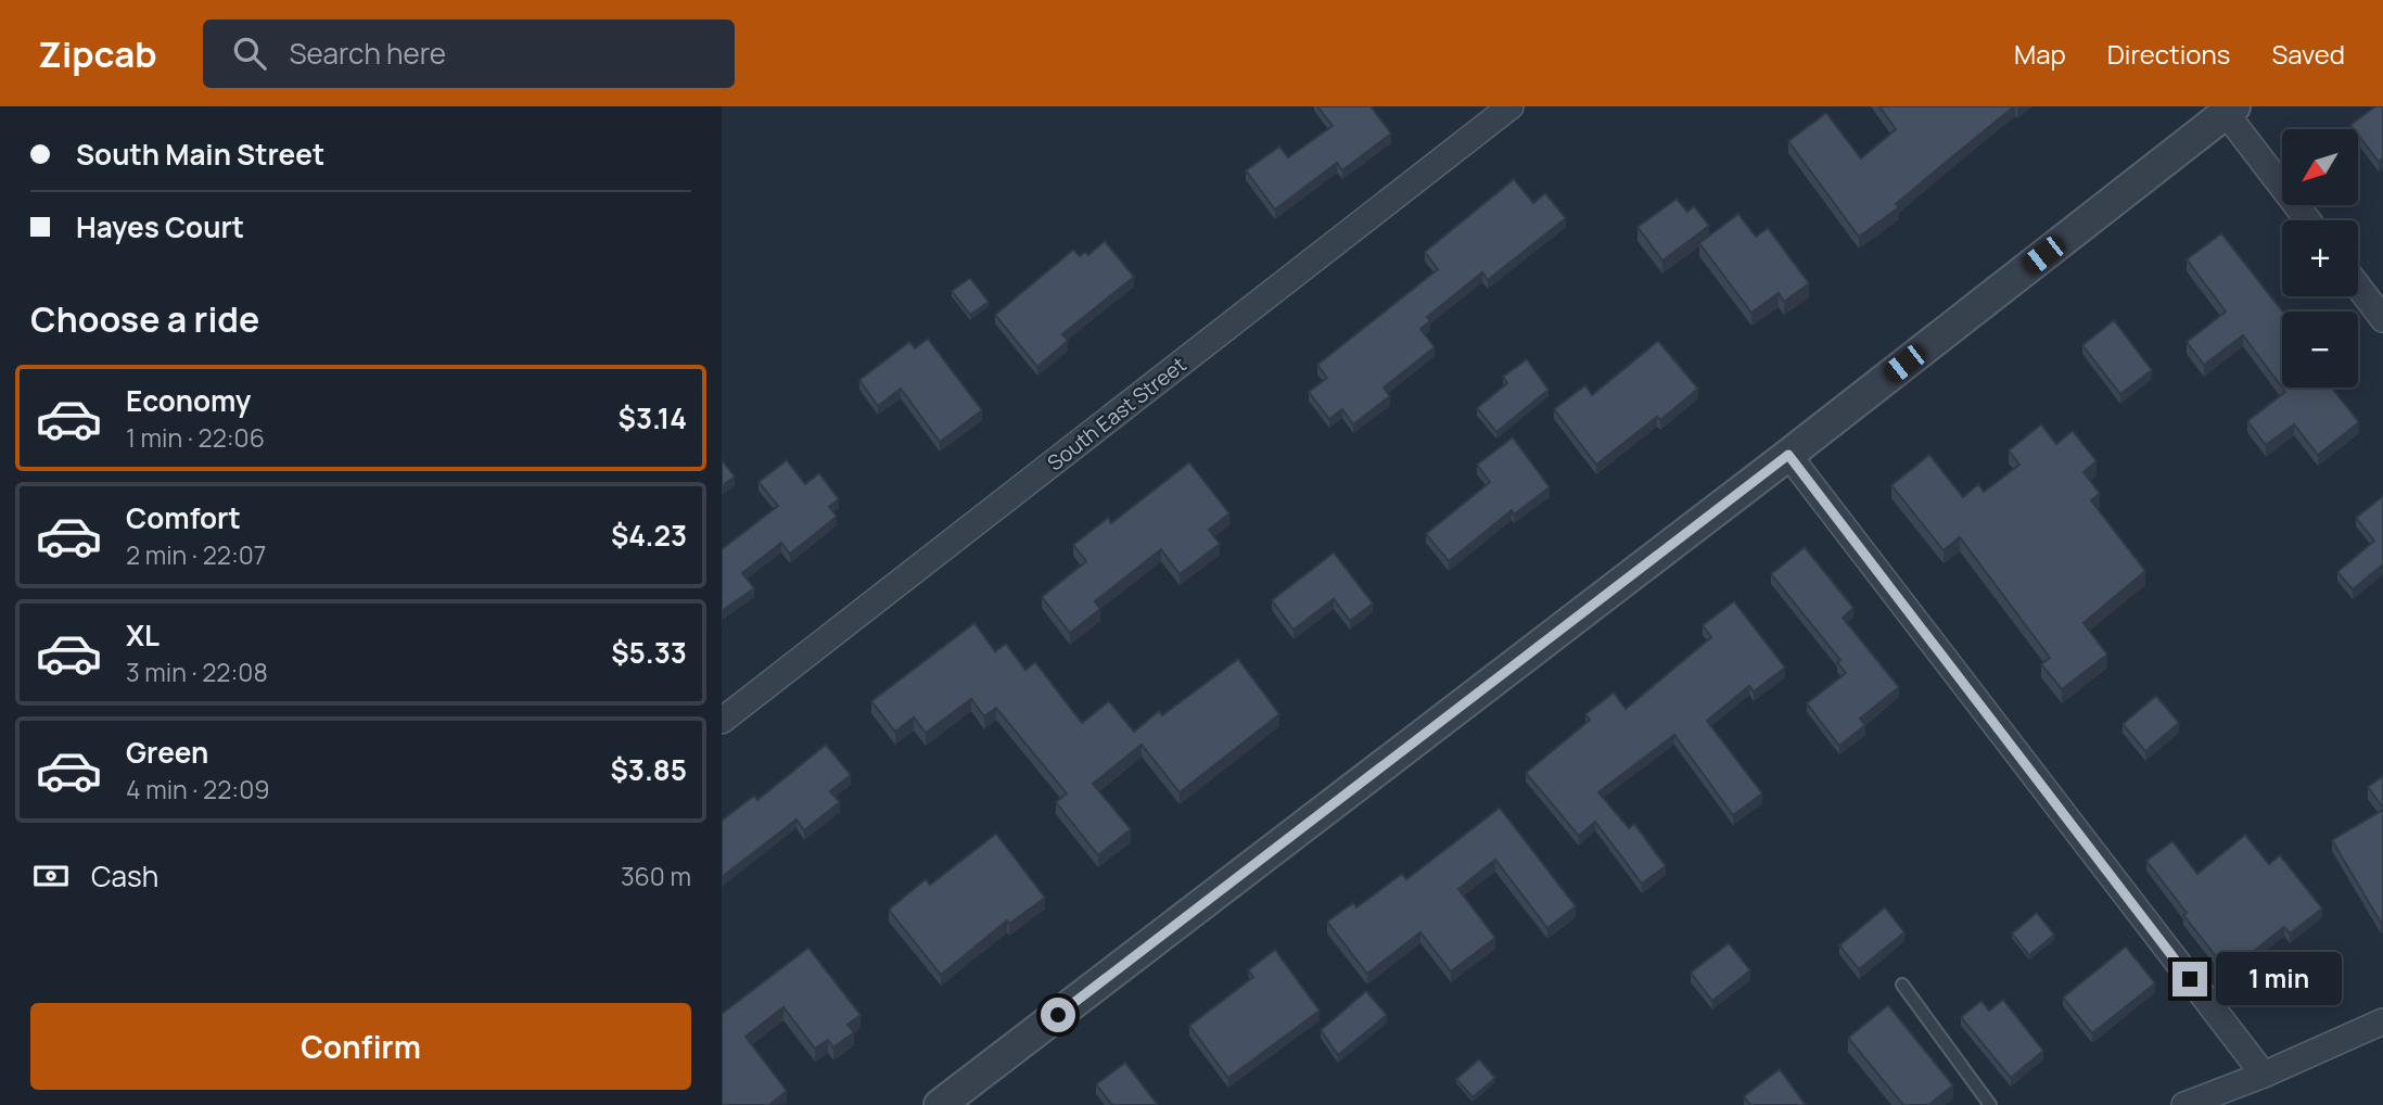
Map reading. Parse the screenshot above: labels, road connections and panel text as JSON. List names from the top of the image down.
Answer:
{
  "streets": {
    "street": ["South East Street"]
  },
  "north": "bottom left",
  "page": {
    "header": "Zipcab",
    "search": "Search here",
    "nav": ["Map", "Directions", "Saved"],
    "banner": ["South Main Street", "Hayes Court"],
    "map_buttons": ["+", "−"],
    "heading": "Choose a ride",
    "list": [
      {
        "name": "Economy",
        "note": "1 min · 22:06",
        "value": "$3.14"
      },
      {
        "name": "Comfort",
        "note": "2 min · 22:07",
        "value": "$4.23"
      },
      {
        "name": "XL",
        "note": "3 min · 22:08",
        "value": "$5.33"
      },
      {
        "name": "Green",
        "note": "4 min · 22:09",
        "value": "$3.85"
      }
    ],
    "pay": ["Cash", "360 m"],
    "bubble": "1 min",
    "buttons": "Confirm"
  }
}
